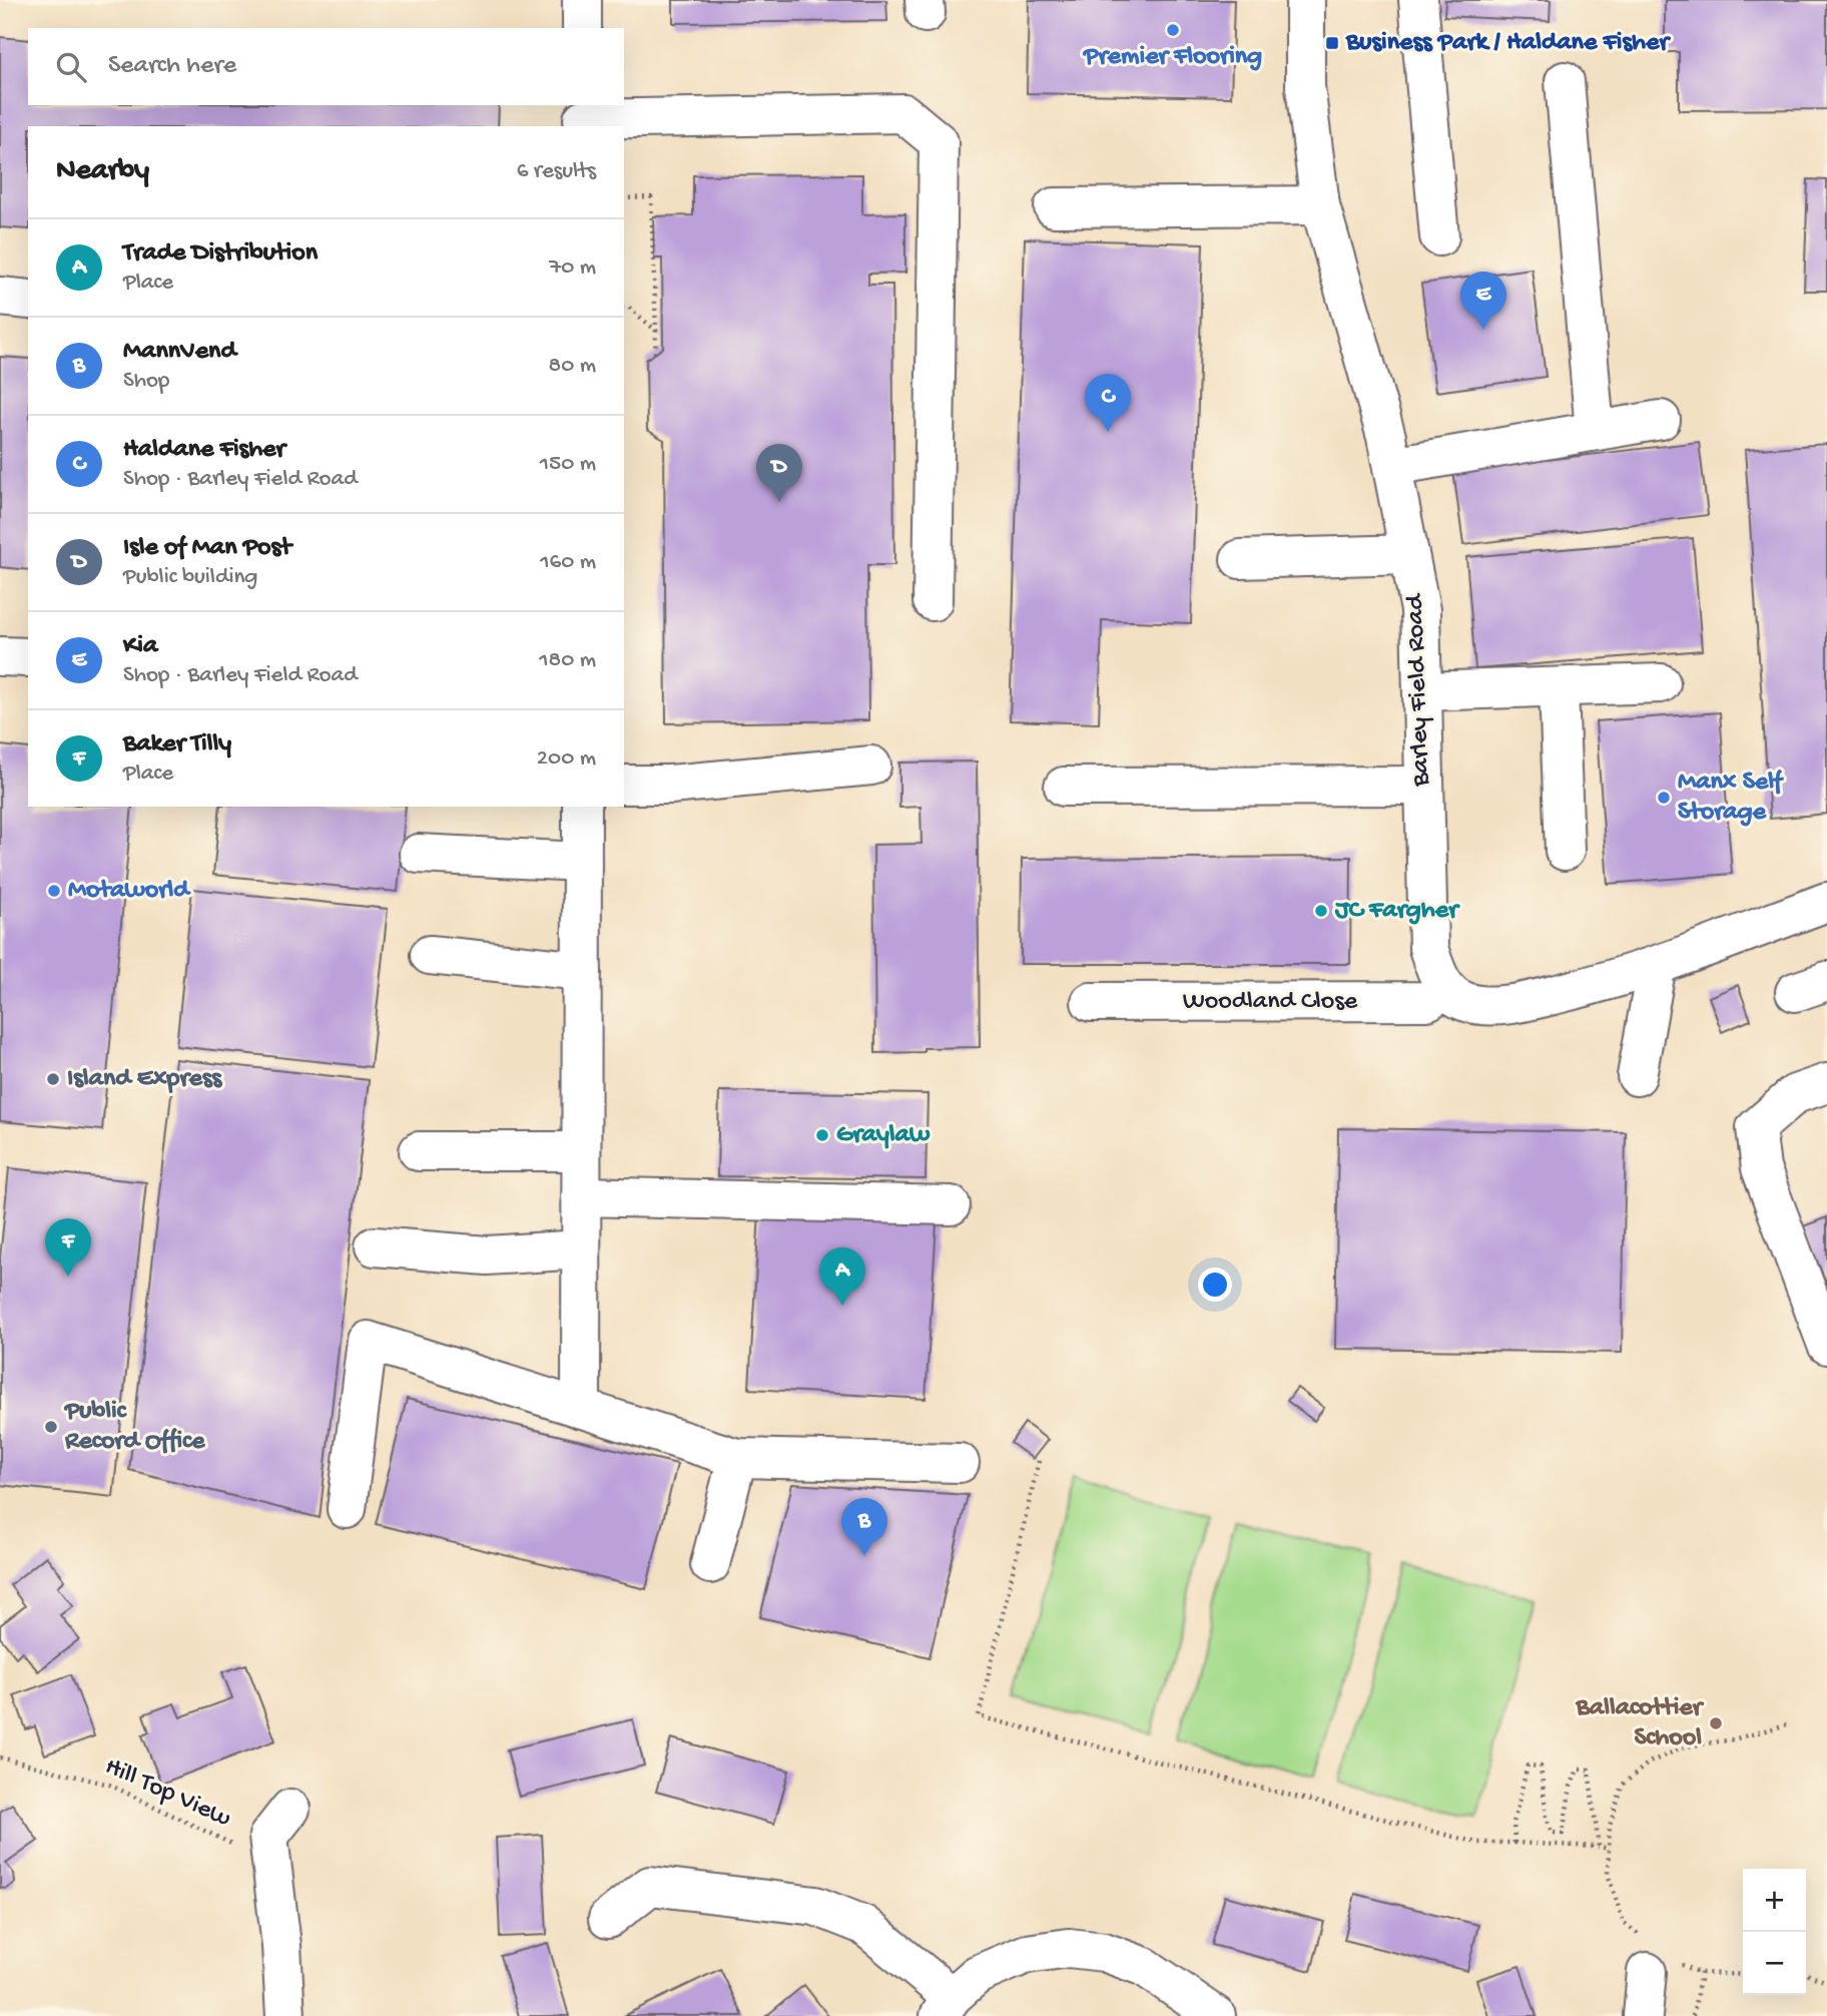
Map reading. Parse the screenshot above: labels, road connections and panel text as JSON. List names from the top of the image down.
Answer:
{
  "streets": {
    "street": ["Barley Field Road", "Woodland Close"],
    "path": ["Hill Top View"]
  },
  "crossings": [
    ["Barley Field Road", "Woodland Close"]
  ],
  "places": {
    "other": [
      "Premier Flooring",
      "Manx Self Storage",
      "Motaworld",
      "JC Fargher",
      "Island Express",
      "Graylaw",
      "Public Record Office",
      "Ballacottier School"
    ],
    "transit": ["Business Park / Haldane Fisher"]
  },
  "page": {
    "search": "Search here",
    "heading": ["Nearby", "6 results"],
    "list": [
      {
        "mark": "A",
        "name": "Trade Distribution",
        "note": "Place",
        "value": "70 m"
      },
      {
        "mark": "B",
        "name": "MannVend",
        "note": "Shop",
        "value": "80 m"
      },
      {
        "mark": "C",
        "name": "Haldane Fisher",
        "note": "Shop · Barley Field Road",
        "value": "150 m"
      },
      {
        "mark": "D",
        "name": "Isle of Man Post",
        "note": "Public building",
        "value": "160 m"
      },
      {
        "mark": "E",
        "name": "Kia",
        "note": "Shop · Barley Field Road",
        "value": "180 m"
      },
      {
        "mark": "F",
        "name": "Baker Tilly",
        "note": "Place",
        "value": "200 m"
      }
    ],
    "pins": [
      "E",
      "C",
      "D",
      "F",
      "A",
      "B"
    ],
    "map_buttons": ["+", "−"]
  }
}
